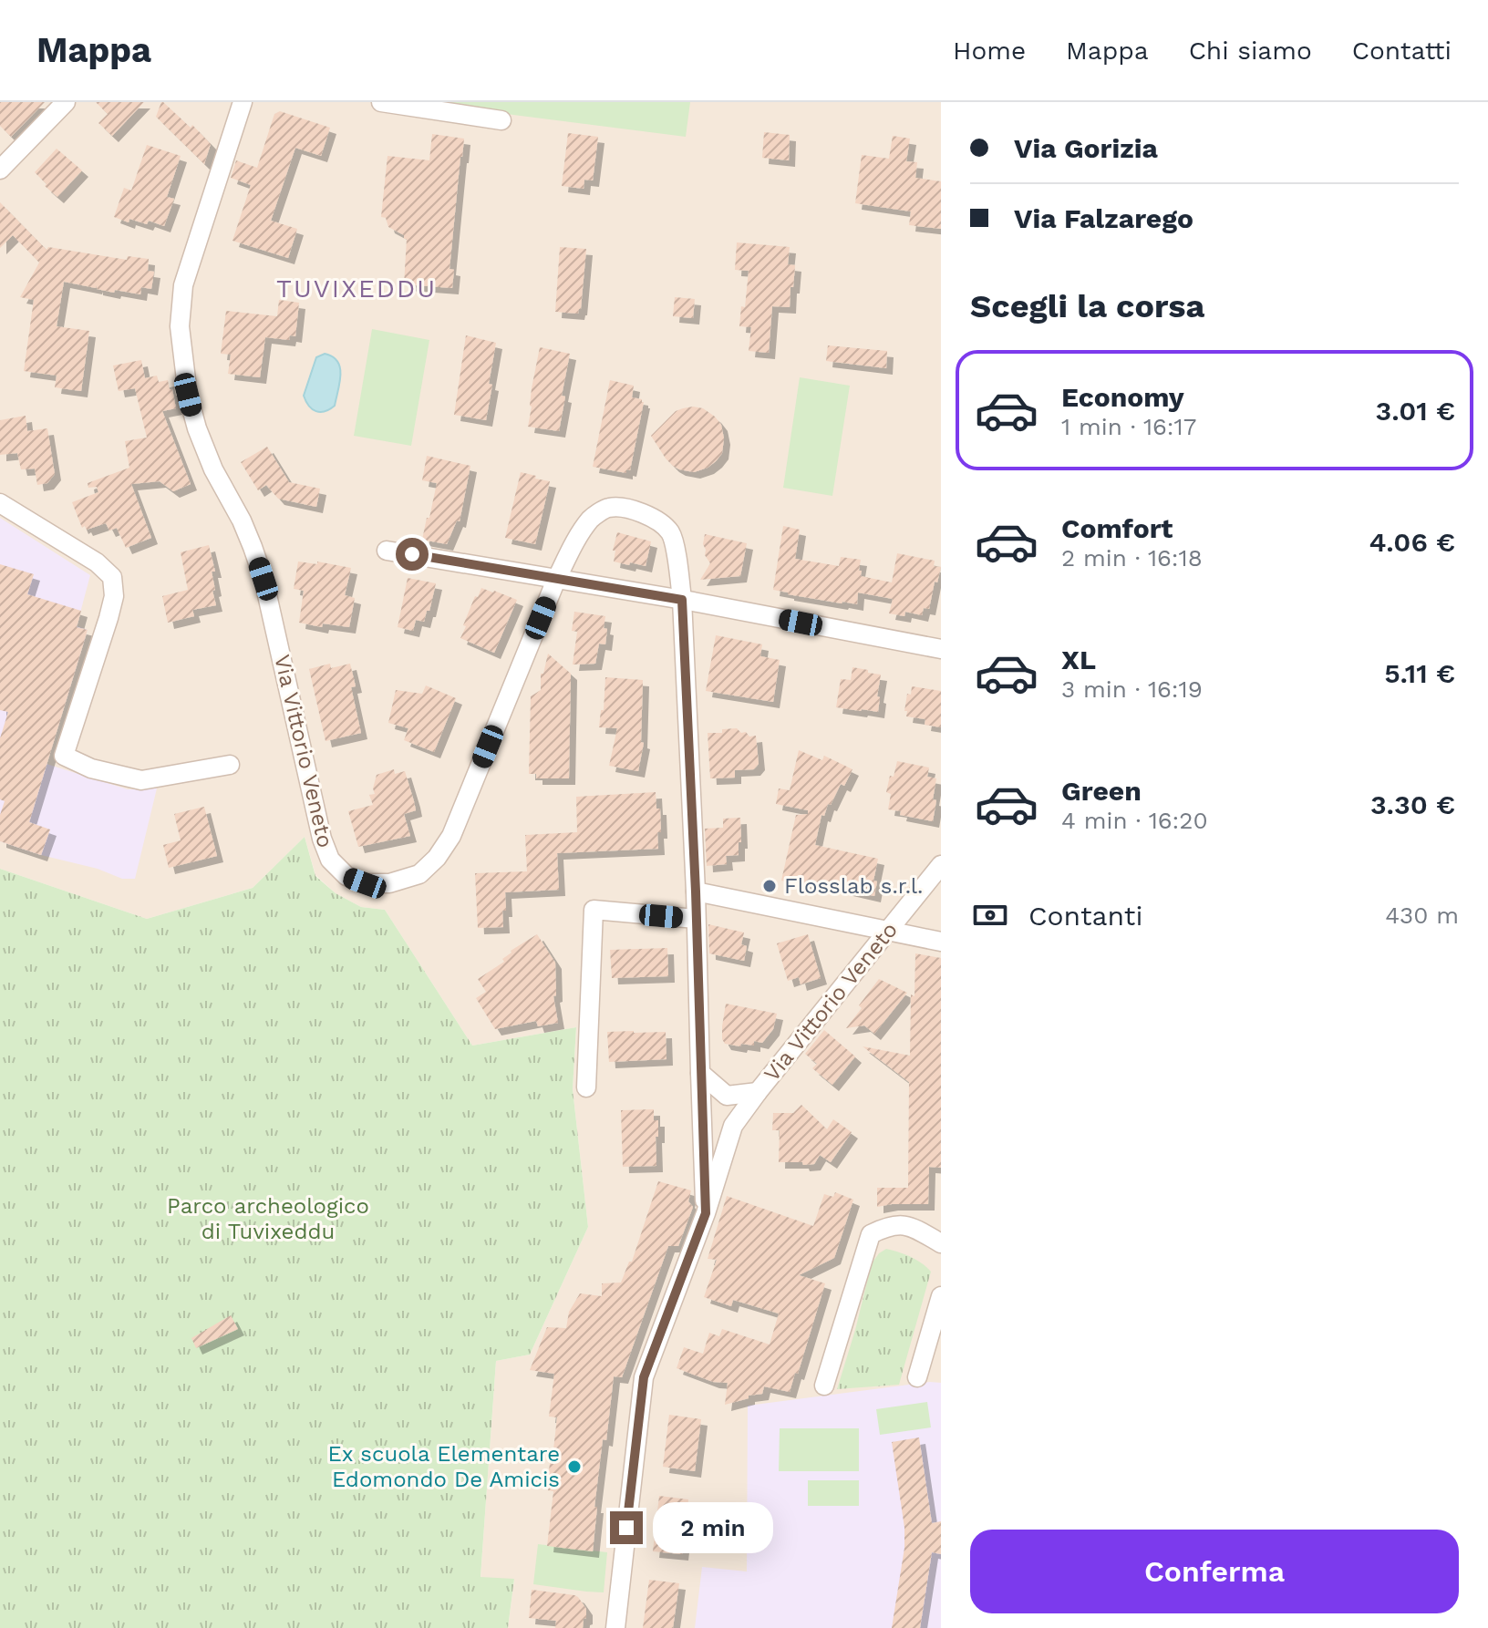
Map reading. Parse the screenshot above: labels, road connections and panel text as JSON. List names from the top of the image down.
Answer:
{
  "streets": {
    "street": ["Via Vittorio Veneto"]
  },
  "districts": ["TUVIXEDDU"],
  "parks": ["Parco archeologico di Tuvixeddu"],
  "places": ["Flosslab s.r.l.", "Ex scuola Elementare Edomondo De Amicis"],
  "page": {
    "header": "Mappa",
    "nav": [
      "Home",
      "Mappa",
      "Chi siamo",
      "Contatti"
    ],
    "banner": ["Via Gorizia", "Via Falzarego"],
    "heading": "Scegli la corsa",
    "list": [
      {
        "name": "Economy",
        "note": "1 min · 16:17",
        "value": "3.01 €"
      },
      {
        "name": "Comfort",
        "note": "2 min · 16:18",
        "value": "4.06 €"
      },
      {
        "name": "XL",
        "note": "3 min · 16:19",
        "value": "5.11 €"
      },
      {
        "name": "Green",
        "note": "4 min · 16:20",
        "value": "3.30 €"
      }
    ],
    "pay": ["Contanti", "430 m"],
    "bubble": "2 min",
    "buttons": "Conferma"
  }
}
